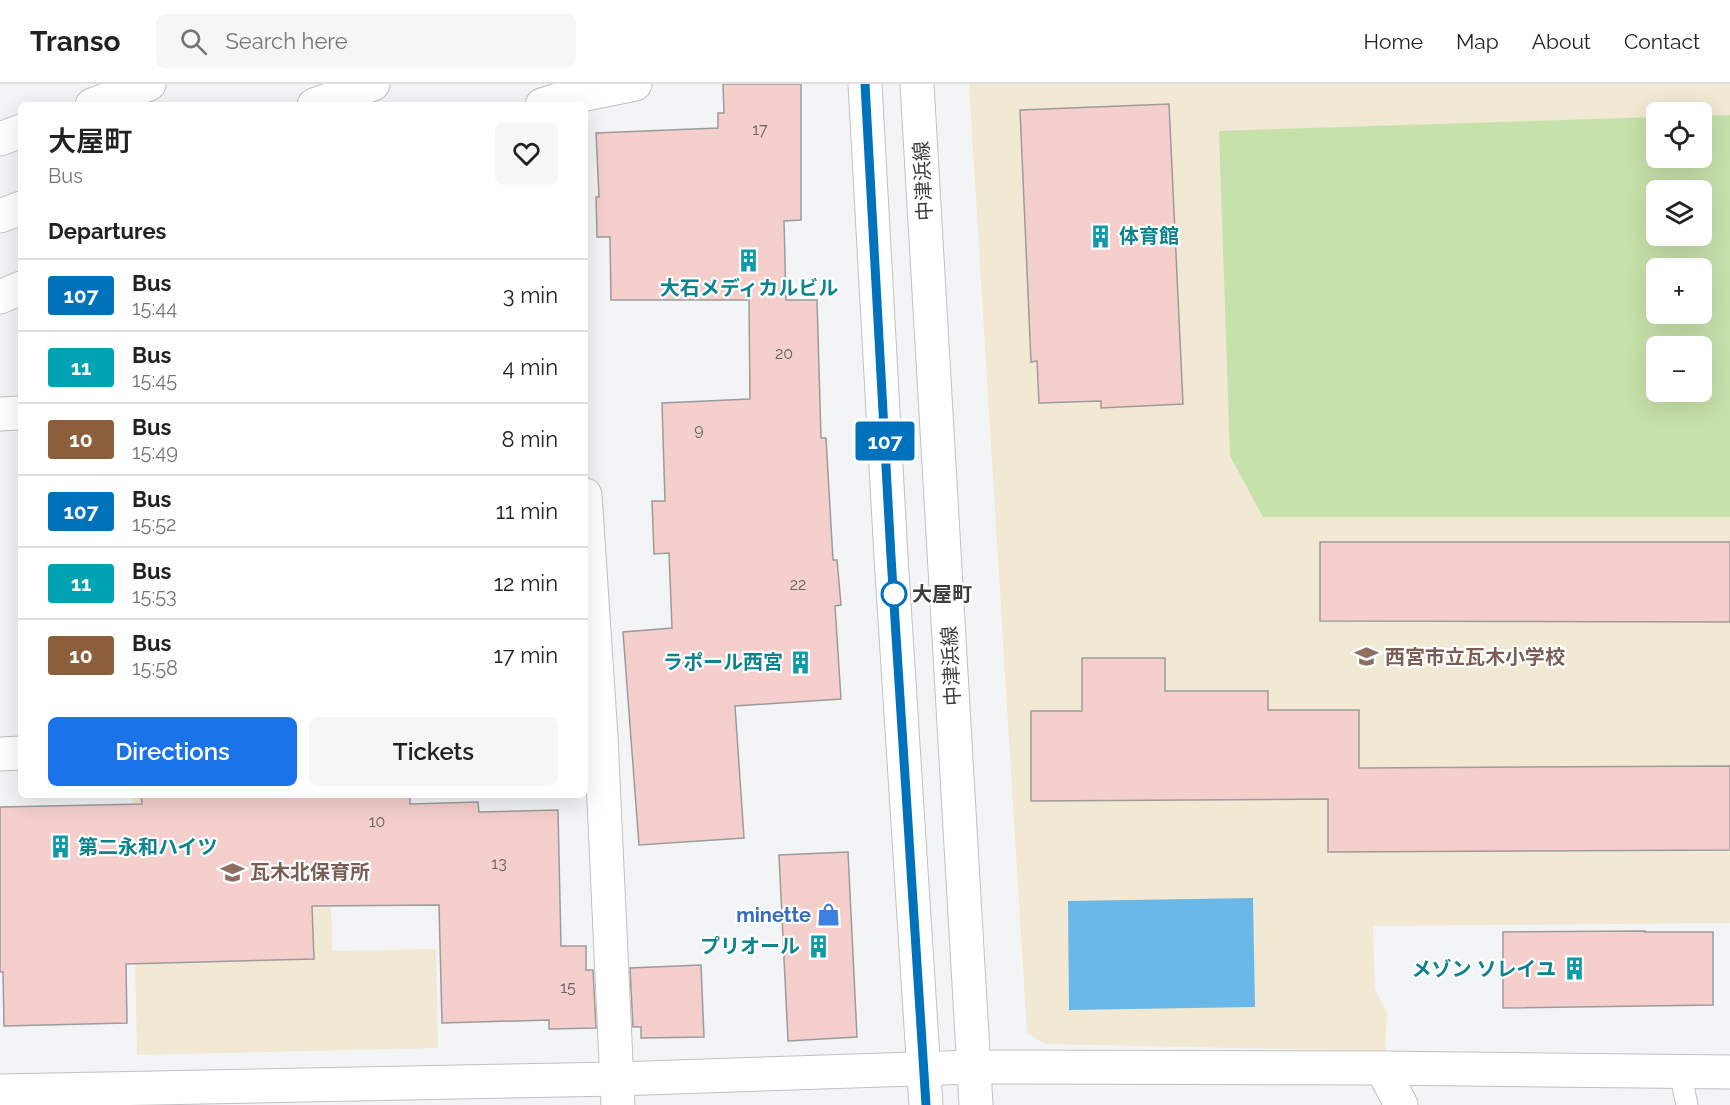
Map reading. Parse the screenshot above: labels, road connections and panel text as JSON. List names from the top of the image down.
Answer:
{
  "streets": {
    "main road": ["中津浜線"]
  },
  "places": {
    "building": [
      "体育館",
      "大石メディカルビル",
      "ラポール西宮",
      "第二永和ハイツ",
      "プリオール",
      "メゾン ソレイユ"
    ],
    "other": ["大屋町"],
    "school or university": ["西宮市立瓦木小学校", "瓦木北保育所"],
    "shop": ["minette"]
  },
  "lines": ["bus line 107"],
  "house_numbers": [
    "17",
    "20",
    "9",
    "22",
    "10",
    "13",
    "15"
  ],
  "page": {
    "header": "Transo",
    "search": "Search here",
    "nav": [
      "Home",
      "Map",
      "About",
      "Contact"
    ],
    "on_map": "107",
    "map_buttons": ["+", "−"],
    "heading": [
      ["大屋町", "Bus"],
      "Departures"
    ],
    "list": [
      {
        "mark": "107",
        "name": "Bus",
        "note": "15:44",
        "value": "3 min"
      },
      {
        "mark": "11",
        "name": "Bus",
        "note": "15:45",
        "value": "4 min"
      },
      {
        "mark": "10",
        "name": "Bus",
        "note": "15:49",
        "value": "8 min"
      },
      {
        "mark": "107",
        "name": "Bus",
        "note": "15:52",
        "value": "11 min"
      },
      {
        "mark": "11",
        "name": "Bus",
        "note": "15:53",
        "value": "12 min"
      },
      {
        "mark": "10",
        "name": "Bus",
        "note": "15:58",
        "value": "17 min"
      }
    ],
    "buttons": ["Directions", "Tickets"]
  }
}
